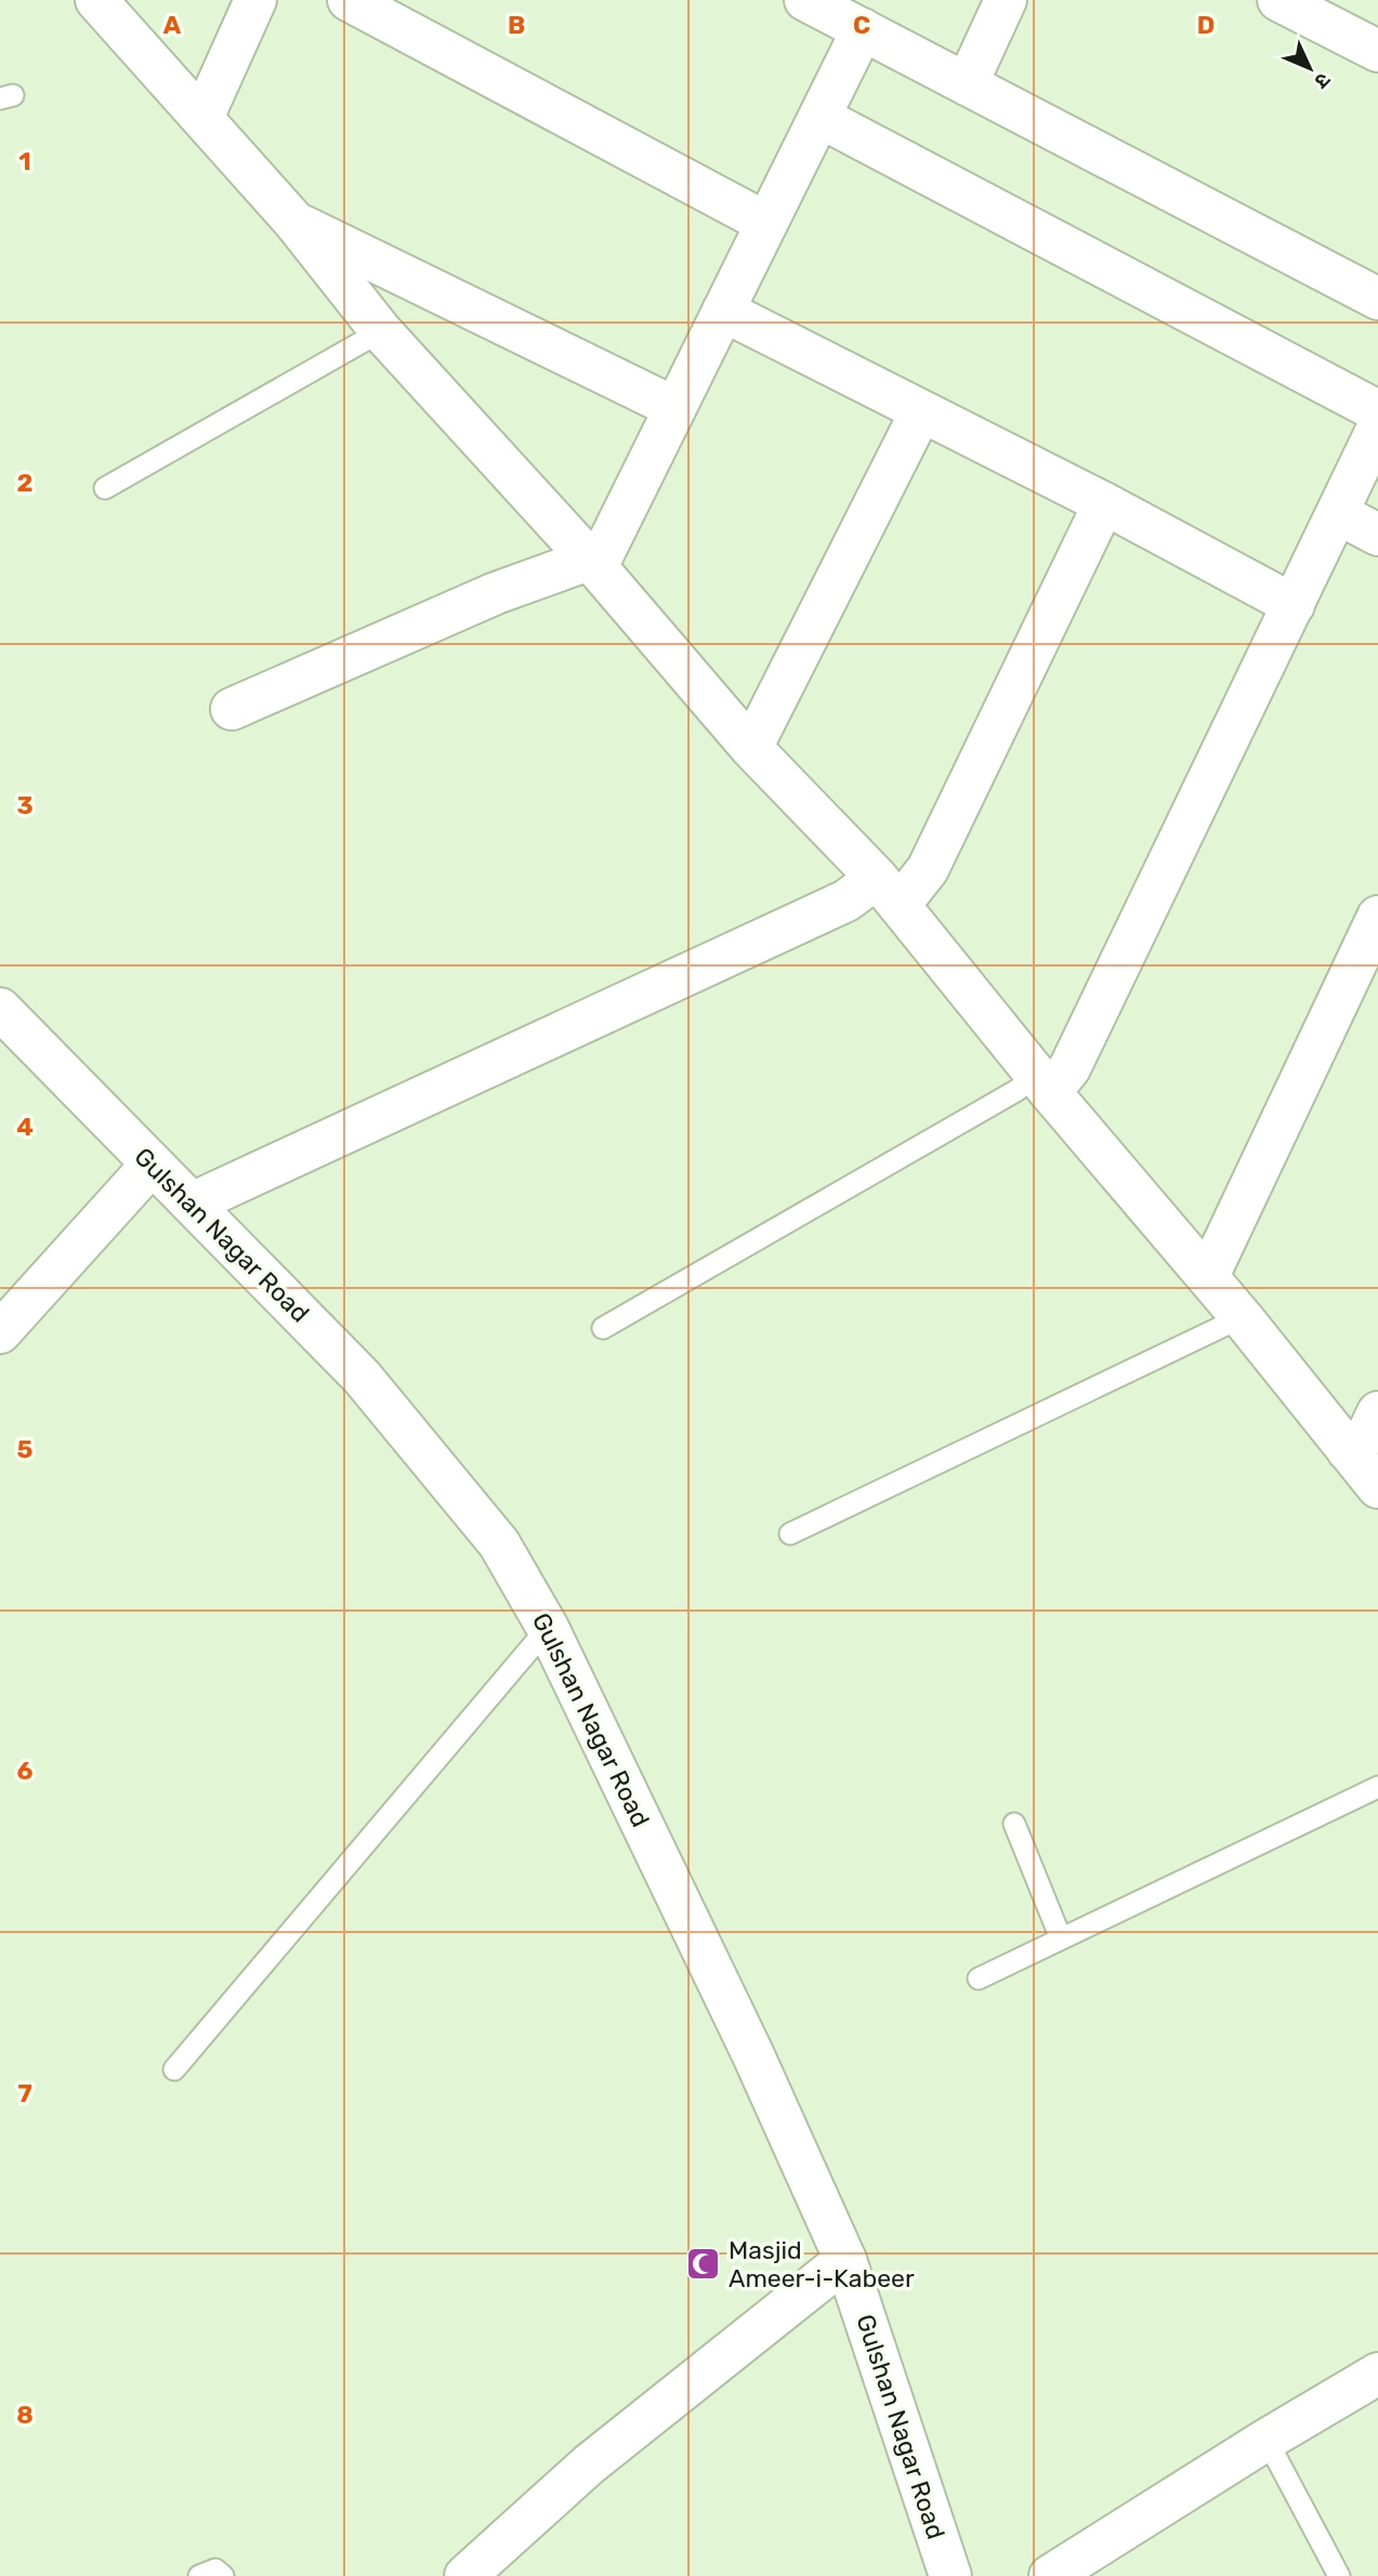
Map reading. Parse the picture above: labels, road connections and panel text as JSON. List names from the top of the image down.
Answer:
{
  "streets": {
    "street": ["Gulshan Nagar Road"]
  },
  "places": {
    "mosque": ["Masjid Ameer-i-Kabeer"]
  },
  "north": "bottom right",
  "grid": {
    "columns": [
      "A",
      "B",
      "C",
      "D"
    ],
    "rows": [
      "1",
      "2",
      "3",
      "4",
      "5",
      "6",
      "7",
      "8"
    ]
  }
}
